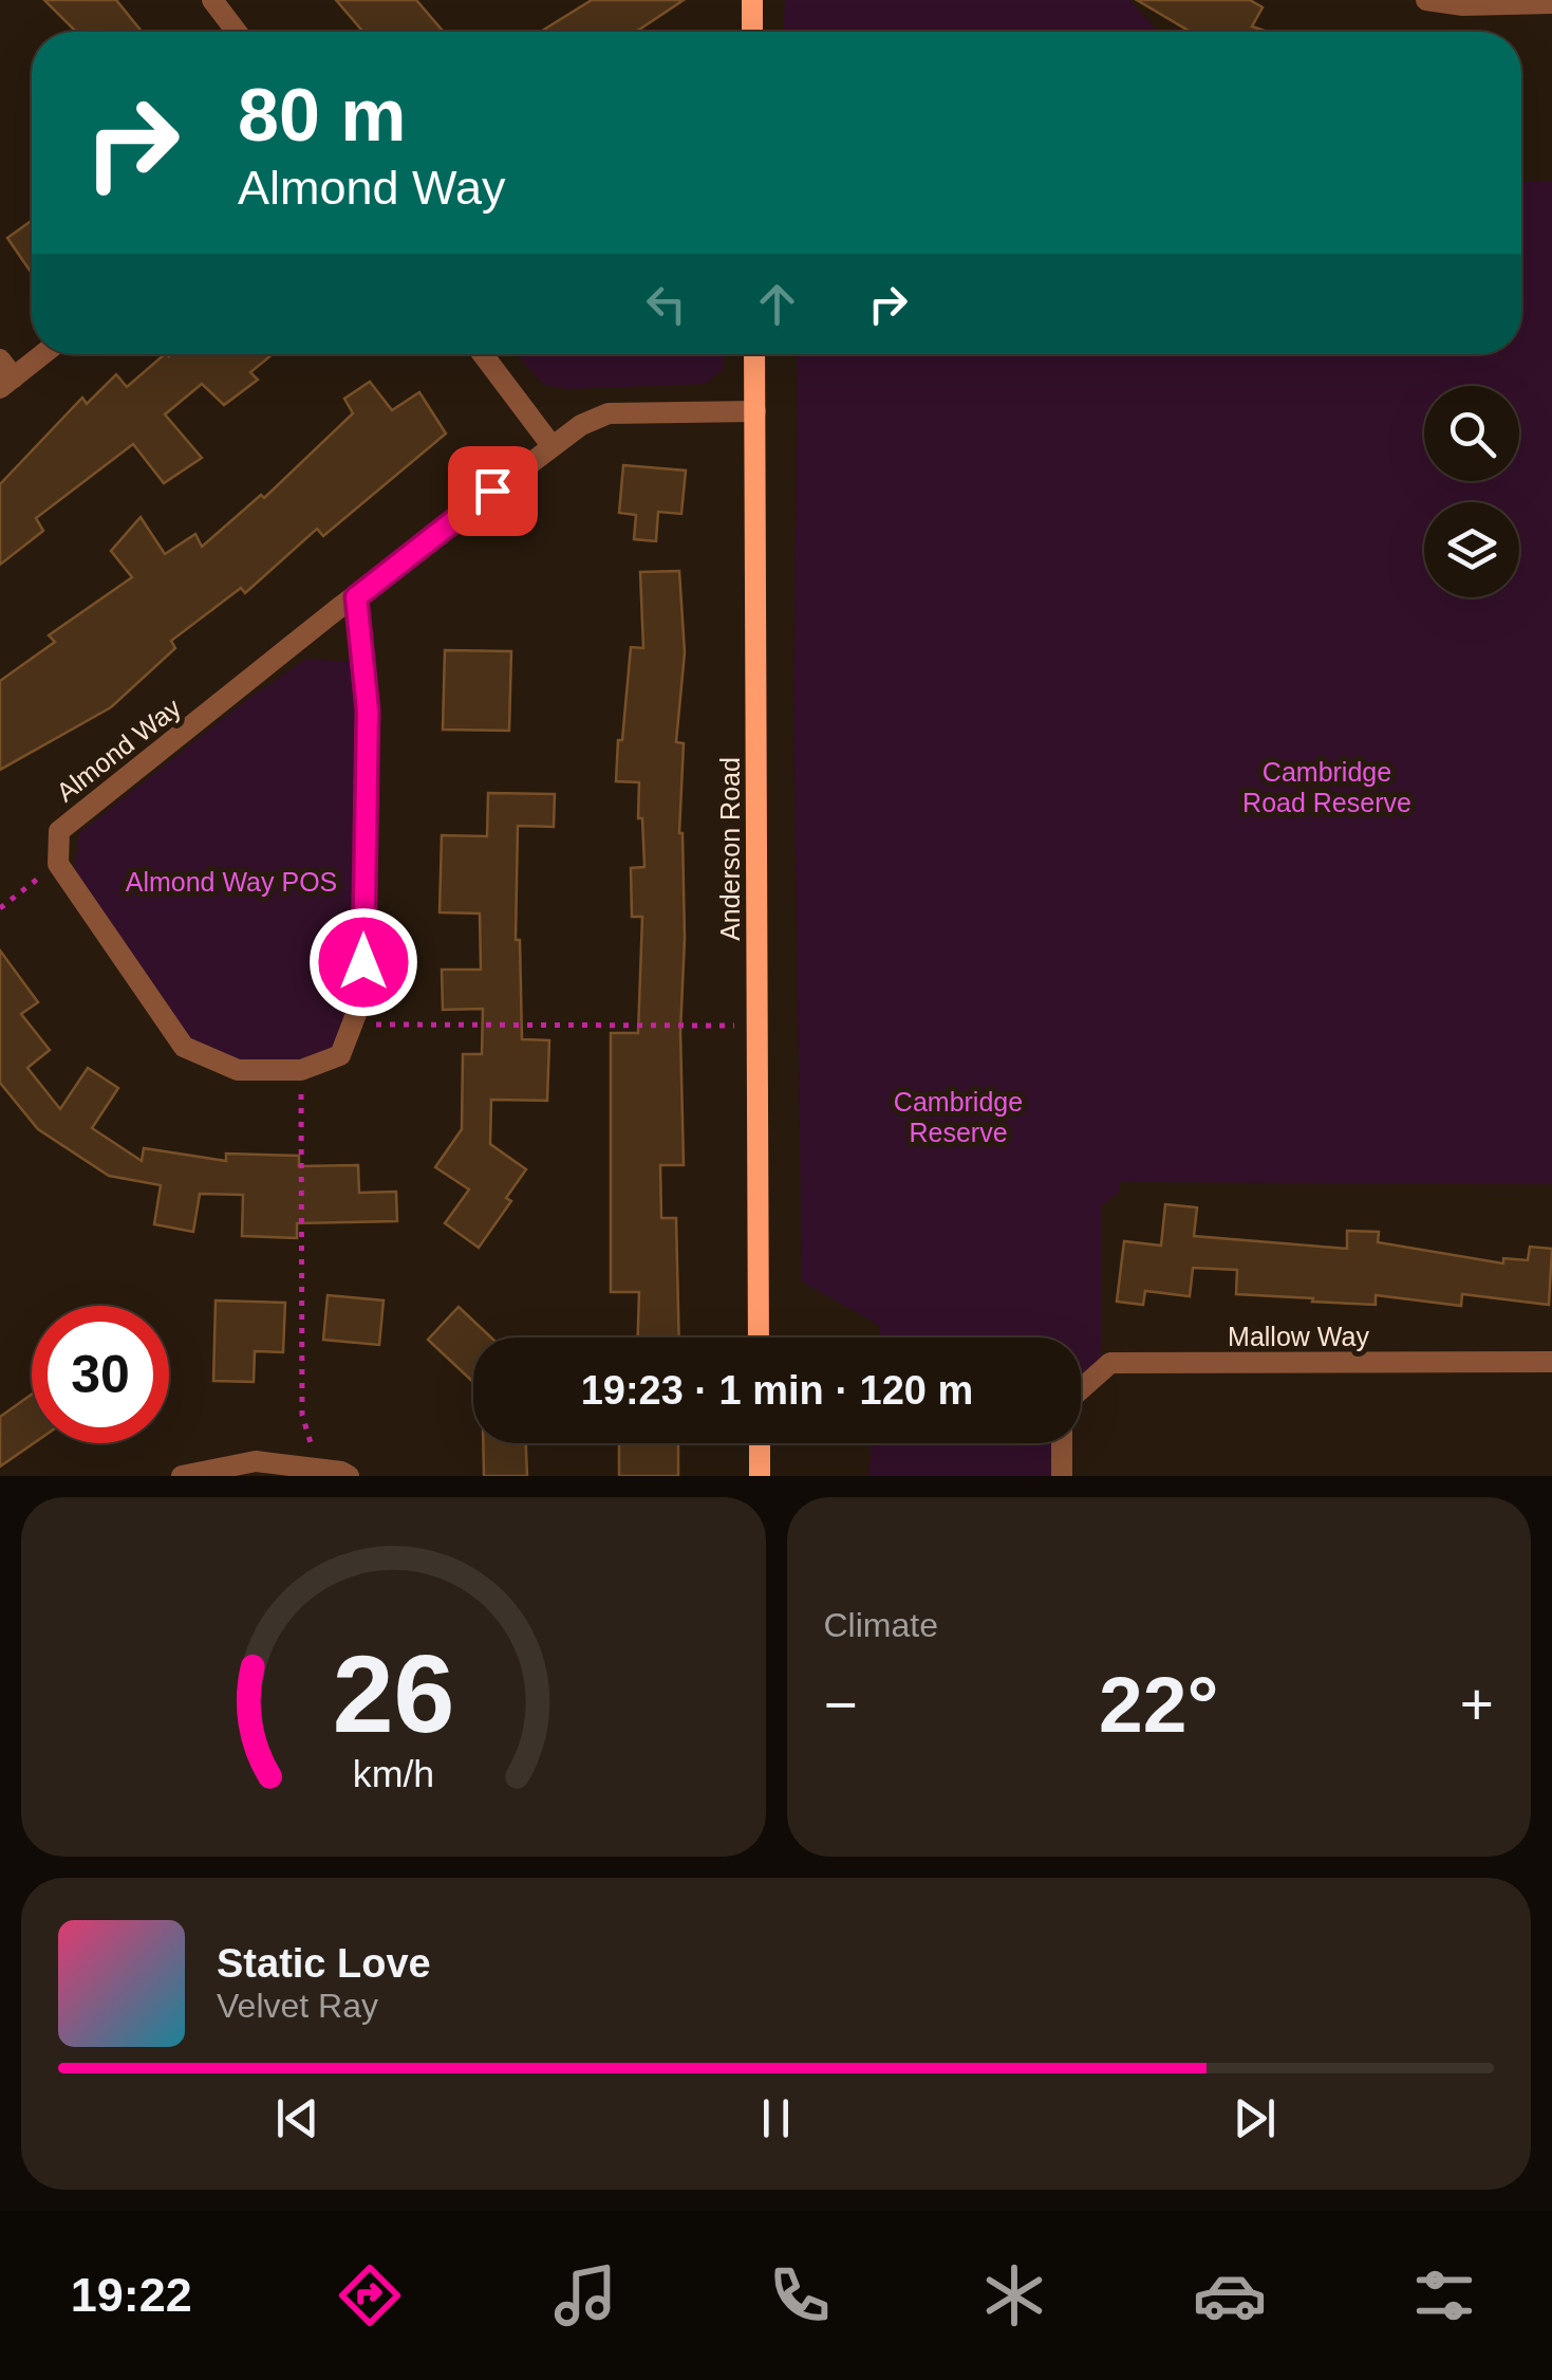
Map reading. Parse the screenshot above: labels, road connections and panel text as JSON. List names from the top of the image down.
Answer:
{
  "streets": {
    "street": ["Almond Way", "Anderson Road", "Mallow Way"]
  },
  "crossings": [
    ["Almond Way", "Anderson Road"]
  ],
  "parks": ["Cambridge Road Reserve", "Almond Way POS", "Cambridge Reserve"],
  "page": {
    "turn": ["80 m", "Almond Way"],
    "limit": "30",
    "trip": "19:23 · 1 min · 120 m",
    "tile": "Climate",
    "heat": ["−", "22°", "+"],
    "song": ["Static Love", "Velvet Ray"],
    "tabs": "19:22",
    "gauge": ["26", "km/h"]
  }
}
